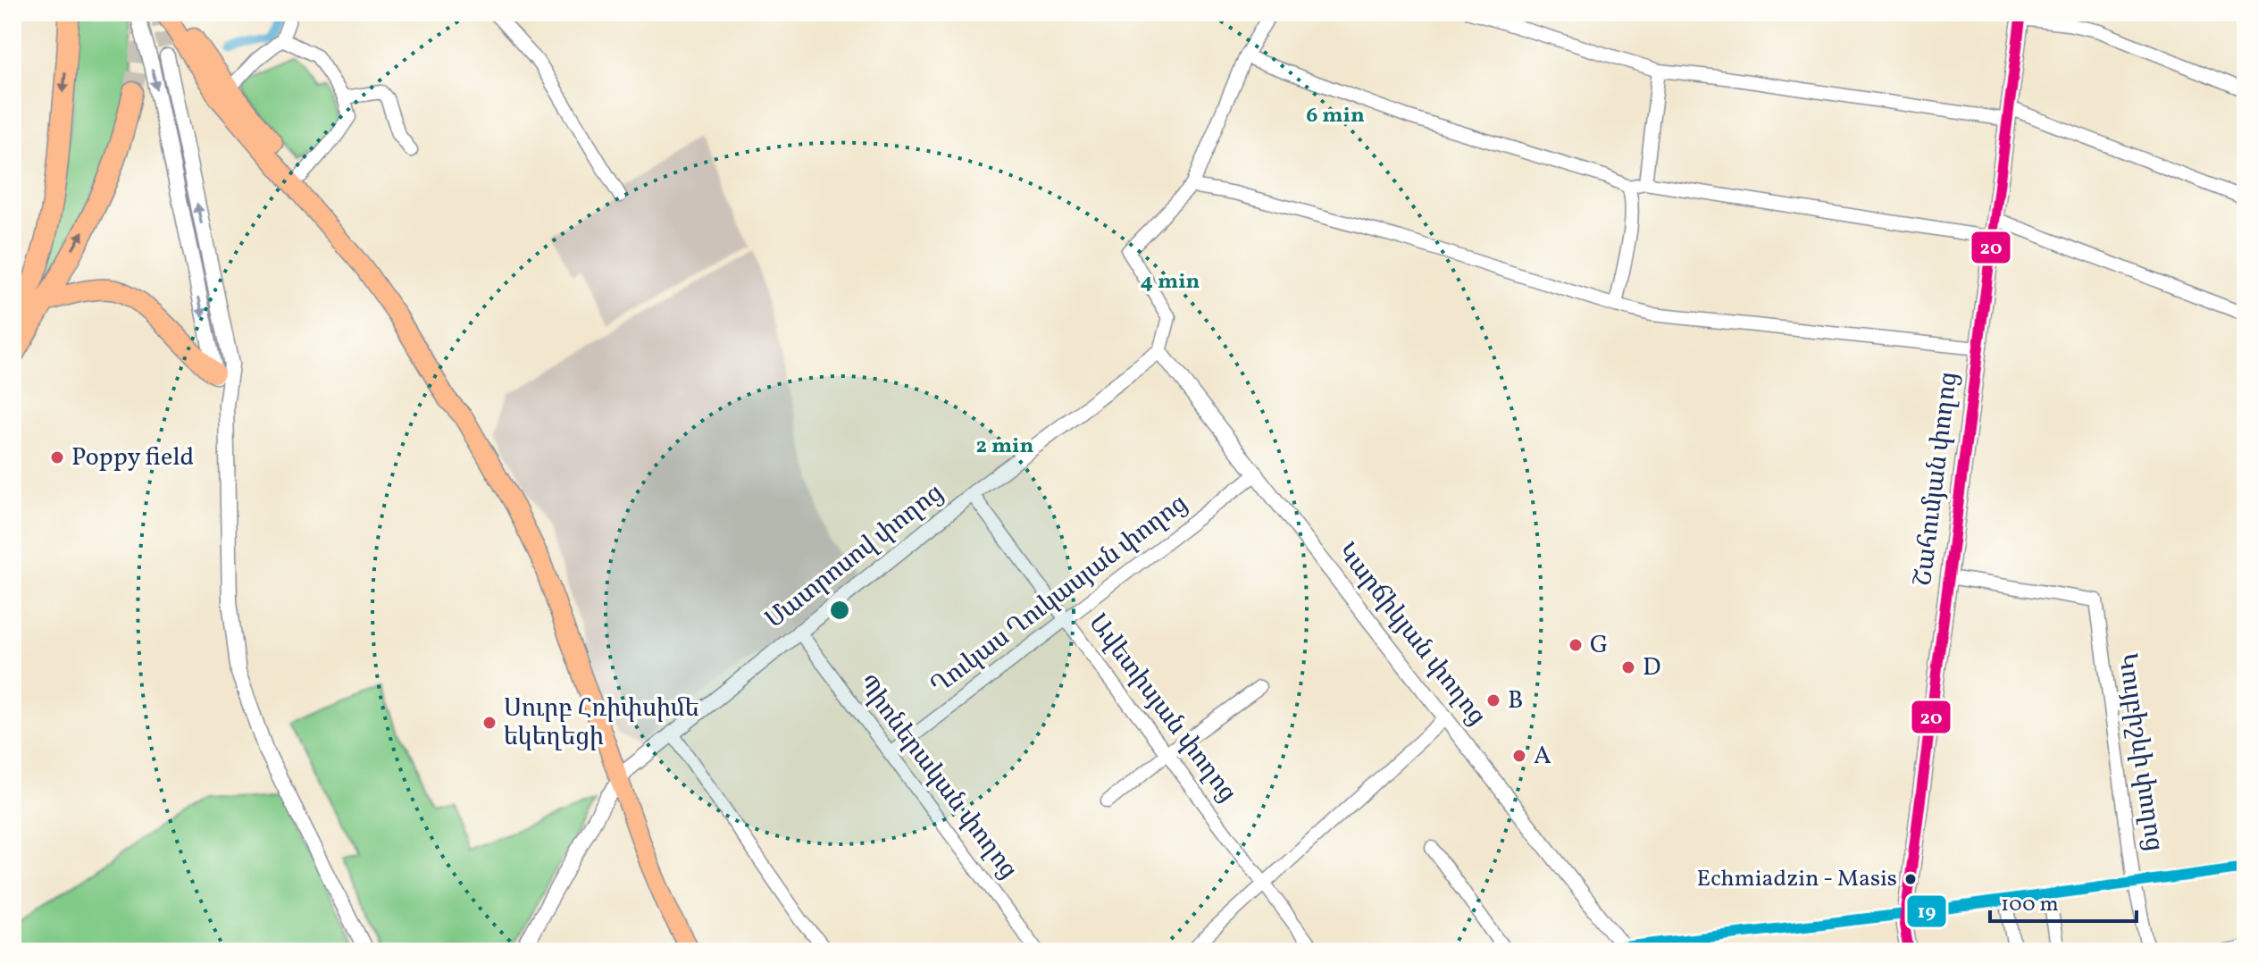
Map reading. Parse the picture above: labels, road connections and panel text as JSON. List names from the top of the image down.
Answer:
{
  "streets": {
    "main road": ["Շահումյան փողոց"],
    "street": [
      "Մատրոսով փողոց",
      "Ղուկաս Ղուկասյան փողոց",
      "Կարճիկյան փողոց",
      "Ավետիսյան փողոց",
      "Կույբիշևի փողոց",
      "Պիոներական փողոց"
    ]
  },
  "crossings": [
    ["Շահումյան փողոց", "Կույբիշևի փողոց"],
    ["Մատրոսով փողոց", "Կարճիկյան փողոց"],
    ["Մատրոսով փողոց", "Ավետիսյան փողոց"],
    ["Մատրոսով փողոց", "Պիոներական փողոց"],
    ["Ղուկաս Ղուկասյան փողոց", "Կարճիկյան փողոց"],
    ["Ղուկաս Ղուկասյան փողոց", "Ավետիսյան փողոց"],
    ["Ղուկաս Ղուկասյան փողոց", "Պիոներական փողոց"]
  ],
  "places": [
    "Poppy field",
    "G",
    "D",
    "B",
    "Սուրբ Հռիփսիմե եկեղեցի",
    "A",
    "Echmiadzin - Masis"
  ],
  "lines": ["transit line 20", "transit line 19"],
  "scale_bar": "100 m",
  "rings": ["6 min", "4 min", "2 min"]
}
